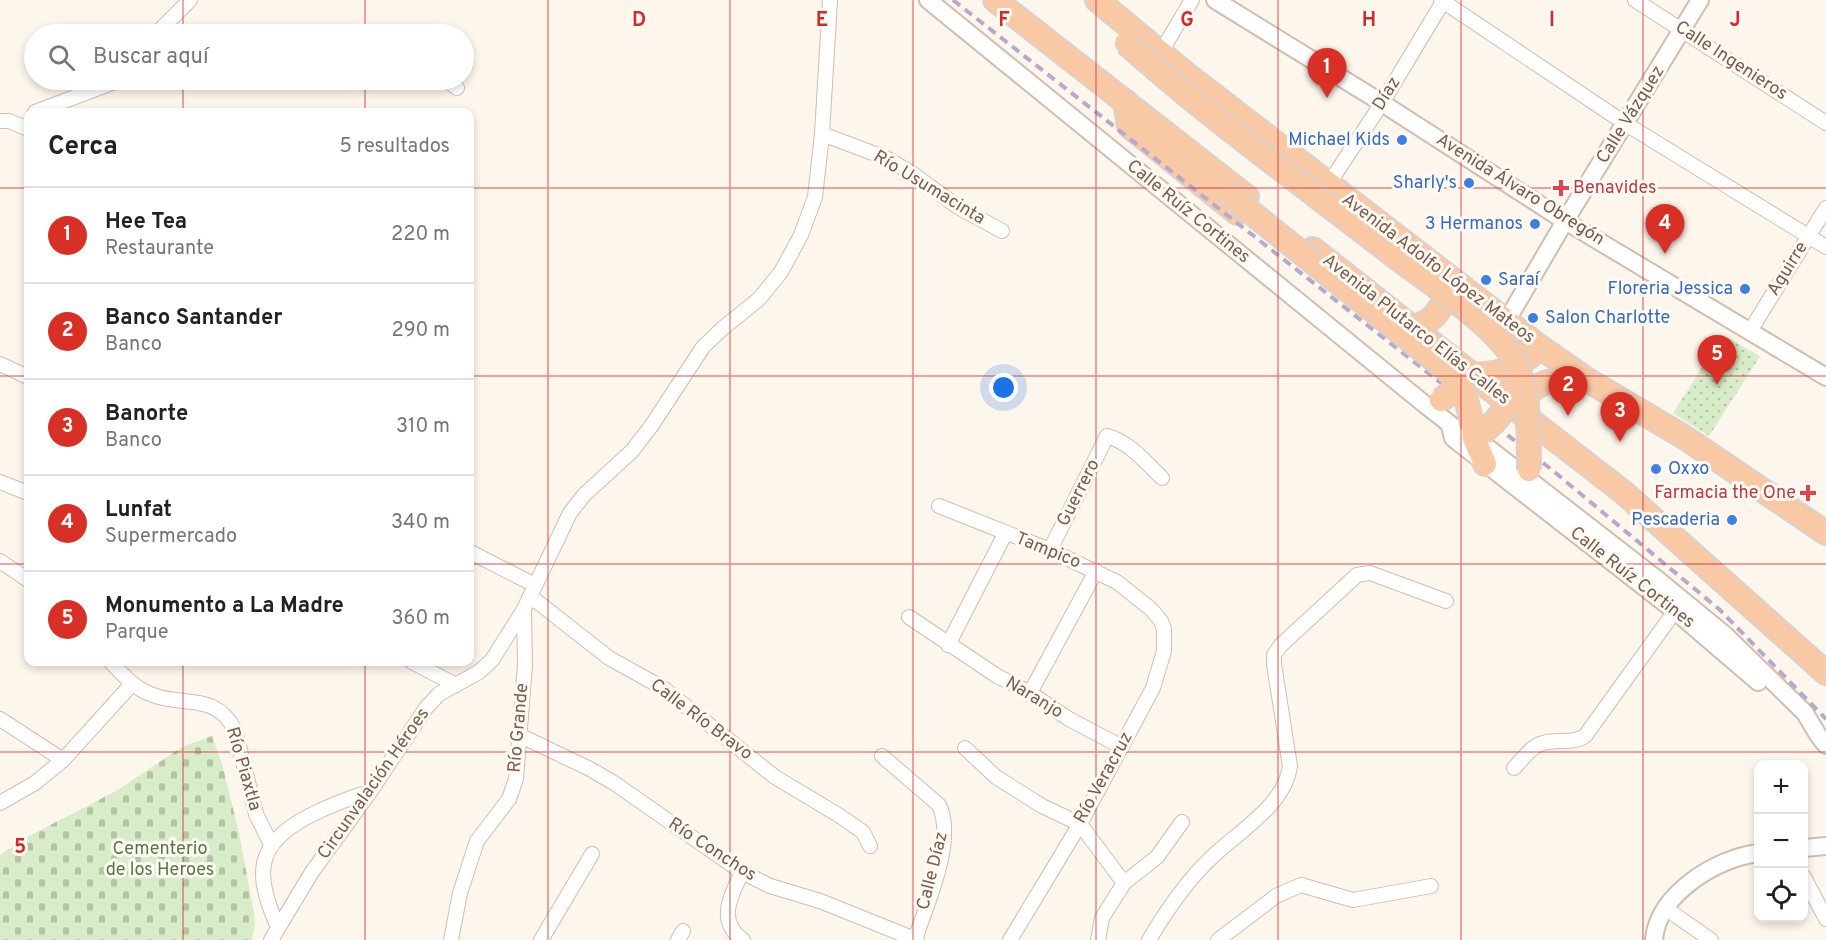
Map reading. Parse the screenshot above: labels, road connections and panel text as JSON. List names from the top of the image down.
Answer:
{
  "streets": {
    "highway": ["Avenida Adolfo López Mateos", "Avenida Plutarco Elías Calles"],
    "street": [
      "Calle Ingenieros",
      "Díaz",
      "Calle Vázquez",
      "Río Usumacinta",
      "Avenida Álvaro Obregón",
      "Calle Ruíz Cortines",
      "Aguirre",
      "Guerrero",
      "Tampico",
      "Naranjo",
      "Calle Río Bravo",
      "Río Grande",
      "Río Piaxtla",
      "Río Veracruz",
      "Circunvalación Héroes",
      "Río Conchos",
      "Calle Díaz"
    ]
  },
  "crossings": [
    ["Calle Ingenieros", "Calle Vázquez"],
    ["Díaz", "Avenida Álvaro Obregón"],
    ["Díaz", "Avenida Adolfo López Mateos"],
    ["Calle Vázquez", "Avenida Álvaro Obregón"],
    ["Calle Vázquez", "Avenida Adolfo López Mateos"],
    ["Río Usumacinta", "Circunvalación Héroes"],
    ["Avenida Álvaro Obregón", "Aguirre"],
    ["Guerrero", "Tampico"],
    ["Tampico", "Río Veracruz"],
    ["Naranjo", "Río Veracruz"],
    ["Calle Río Bravo", "Río Grande"],
    ["Calle Río Bravo", "Circunvalación Héroes"],
    ["Río Grande", "Circunvalación Héroes"],
    ["Río Grande", "Río Conchos"],
    ["Río Conchos", "Calle Díaz"]
  ],
  "parks": ["Cementerio de los Heroes"],
  "places": {
    "other": [
      "Michael Kids",
      "Sharly's",
      "3 Hermanos",
      "Saraí",
      "Floreria Jessica",
      "Salon Charlotte",
      "Oxxo",
      "Pescaderia"
    ],
    "health": ["Benavides", "Farmacia the One"]
  },
  "page": {
    "search": "Buscar aquí",
    "pins": [
      "1",
      "4",
      "5",
      "2",
      "3"
    ],
    "heading": ["Cerca", "5 resultados"],
    "list": [
      {
        "mark": "1",
        "name": "Hee Tea",
        "note": "Restaurante",
        "value": "220 m"
      },
      {
        "mark": "2",
        "name": "Banco Santander",
        "note": "Banco",
        "value": "290 m"
      },
      {
        "mark": "3",
        "name": "Banorte",
        "note": "Banco",
        "value": "310 m"
      },
      {
        "mark": "4",
        "name": "Lunfat",
        "note": "Supermercado",
        "value": "340 m"
      },
      {
        "mark": "5",
        "name": "Monumento a La Madre",
        "note": "Parque",
        "value": "360 m"
      }
    ],
    "map_buttons": ["+", "−"]
  },
  "grid": {
    "columns": [
      "D",
      "E",
      "F",
      "G",
      "H",
      "I",
      "J"
    ],
    "rows": ["5"]
  }
}
